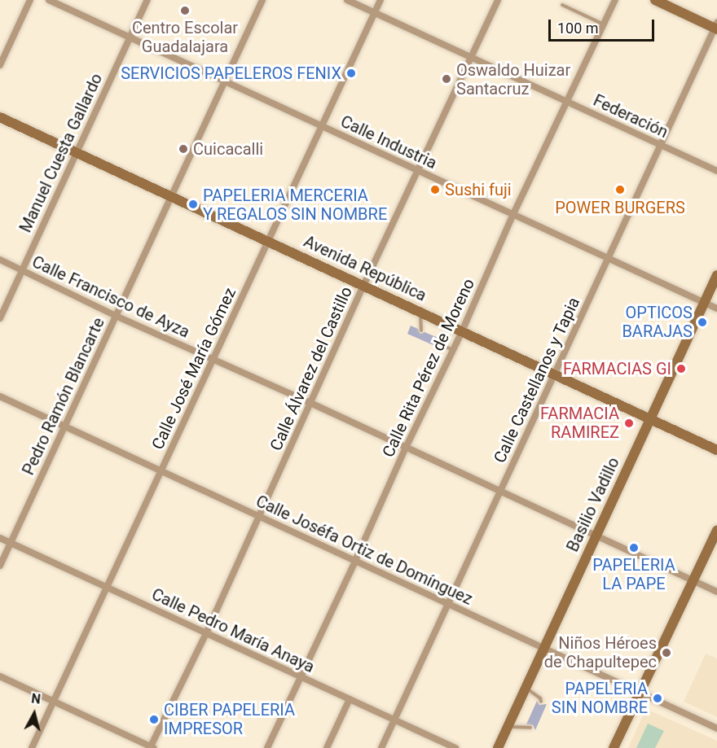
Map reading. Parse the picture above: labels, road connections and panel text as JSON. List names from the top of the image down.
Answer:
{
  "streets": {
    "street": [
      "Federación",
      "Calle Industria",
      "Manuel Cuesta Gallardo",
      "Avenida República",
      "Calle Francisco de Ayza",
      "Calle Rita Pérez de Moreno",
      "Calle José María Gómez",
      "Calle Álvarez del Castillo",
      "Calle Castellanos y Tapia",
      "Pedro Ramón Blancarte",
      "Basilio Vadillo",
      "Calle Joséfa Ortiz de Domínguez",
      "Calle Pedro María Anaya"
    ]
  },
  "crossings": [
    ["Federación", "Calle Rita Pérez de Moreno"],
    ["Federación", "Calle José María Gómez"],
    ["Federación", "Calle Álvarez del Castillo"],
    ["Federación", "Calle Castellanos y Tapia"],
    ["Calle Industria", "Manuel Cuesta Gallardo"],
    ["Calle Industria", "Calle Rita Pérez de Moreno"],
    ["Calle Industria", "Calle José María Gómez"],
    ["Calle Industria", "Calle Álvarez del Castillo"],
    ["Calle Industria", "Calle Castellanos y Tapia"],
    ["Calle Industria", "Pedro Ramón Blancarte"],
    ["Calle Industria", "Basilio Vadillo"],
    ["Manuel Cuesta Gallardo", "Avenida República"],
    ["Manuel Cuesta Gallardo", "Calle Francisco de Ayza"],
    ["Avenida República", "Calle Rita Pérez de Moreno"],
    ["Avenida República", "Calle José María Gómez"],
    ["Avenida República", "Calle Álvarez del Castillo"],
    ["Avenida República", "Calle Castellanos y Tapia"],
    ["Avenida República", "Pedro Ramón Blancarte"],
    ["Avenida República", "Basilio Vadillo"],
    ["Calle Francisco de Ayza", "Calle Rita Pérez de Moreno"],
    ["Calle Francisco de Ayza", "Calle José María Gómez"],
    ["Calle Francisco de Ayza", "Calle Álvarez del Castillo"],
    ["Calle Francisco de Ayza", "Calle Castellanos y Tapia"],
    ["Calle Francisco de Ayza", "Pedro Ramón Blancarte"],
    ["Calle Francisco de Ayza", "Basilio Vadillo"],
    ["Calle Rita Pérez de Moreno", "Calle Joséfa Ortiz de Domínguez"],
    ["Calle Rita Pérez de Moreno", "Calle Pedro María Anaya"],
    ["Calle José María Gómez", "Calle Joséfa Ortiz de Domínguez"],
    ["Calle José María Gómez", "Calle Pedro María Anaya"],
    ["Calle Álvarez del Castillo", "Calle Joséfa Ortiz de Domínguez"],
    ["Calle Álvarez del Castillo", "Calle Pedro María Anaya"],
    ["Calle Castellanos y Tapia", "Calle Joséfa Ortiz de Domínguez"],
    ["Calle Castellanos y Tapia", "Calle Pedro María Anaya"],
    ["Pedro Ramón Blancarte", "Calle Joséfa Ortiz de Domínguez"],
    ["Pedro Ramón Blancarte", "Calle Pedro María Anaya"],
    ["Basilio Vadillo", "Calle Joséfa Ortiz de Domínguez"]
  ],
  "places": [
    "Centro Escolar Guadalajara",
    "SERVICIOS PAPELEROS FENIX",
    "Oswaldo Huizar Santacruz",
    "Cuicacalli",
    "Sushi fuji",
    "POWER BURGERS",
    "PAPELERIA MERCERIA Y REGALOS SIN NOMBRE",
    "OPTICOS BARAJAS",
    "FARMACIAS GI",
    "FARMACIA RAMIREZ",
    "PAPELERIA LA PAPE",
    "Niños Héroes de Chapultepec",
    "PAPELERIA SIN NOMBRE",
    "CIBER PAPELERIA IMPRESOR"
  ],
  "scale_bar": "100 m",
  "north": "top"
}
